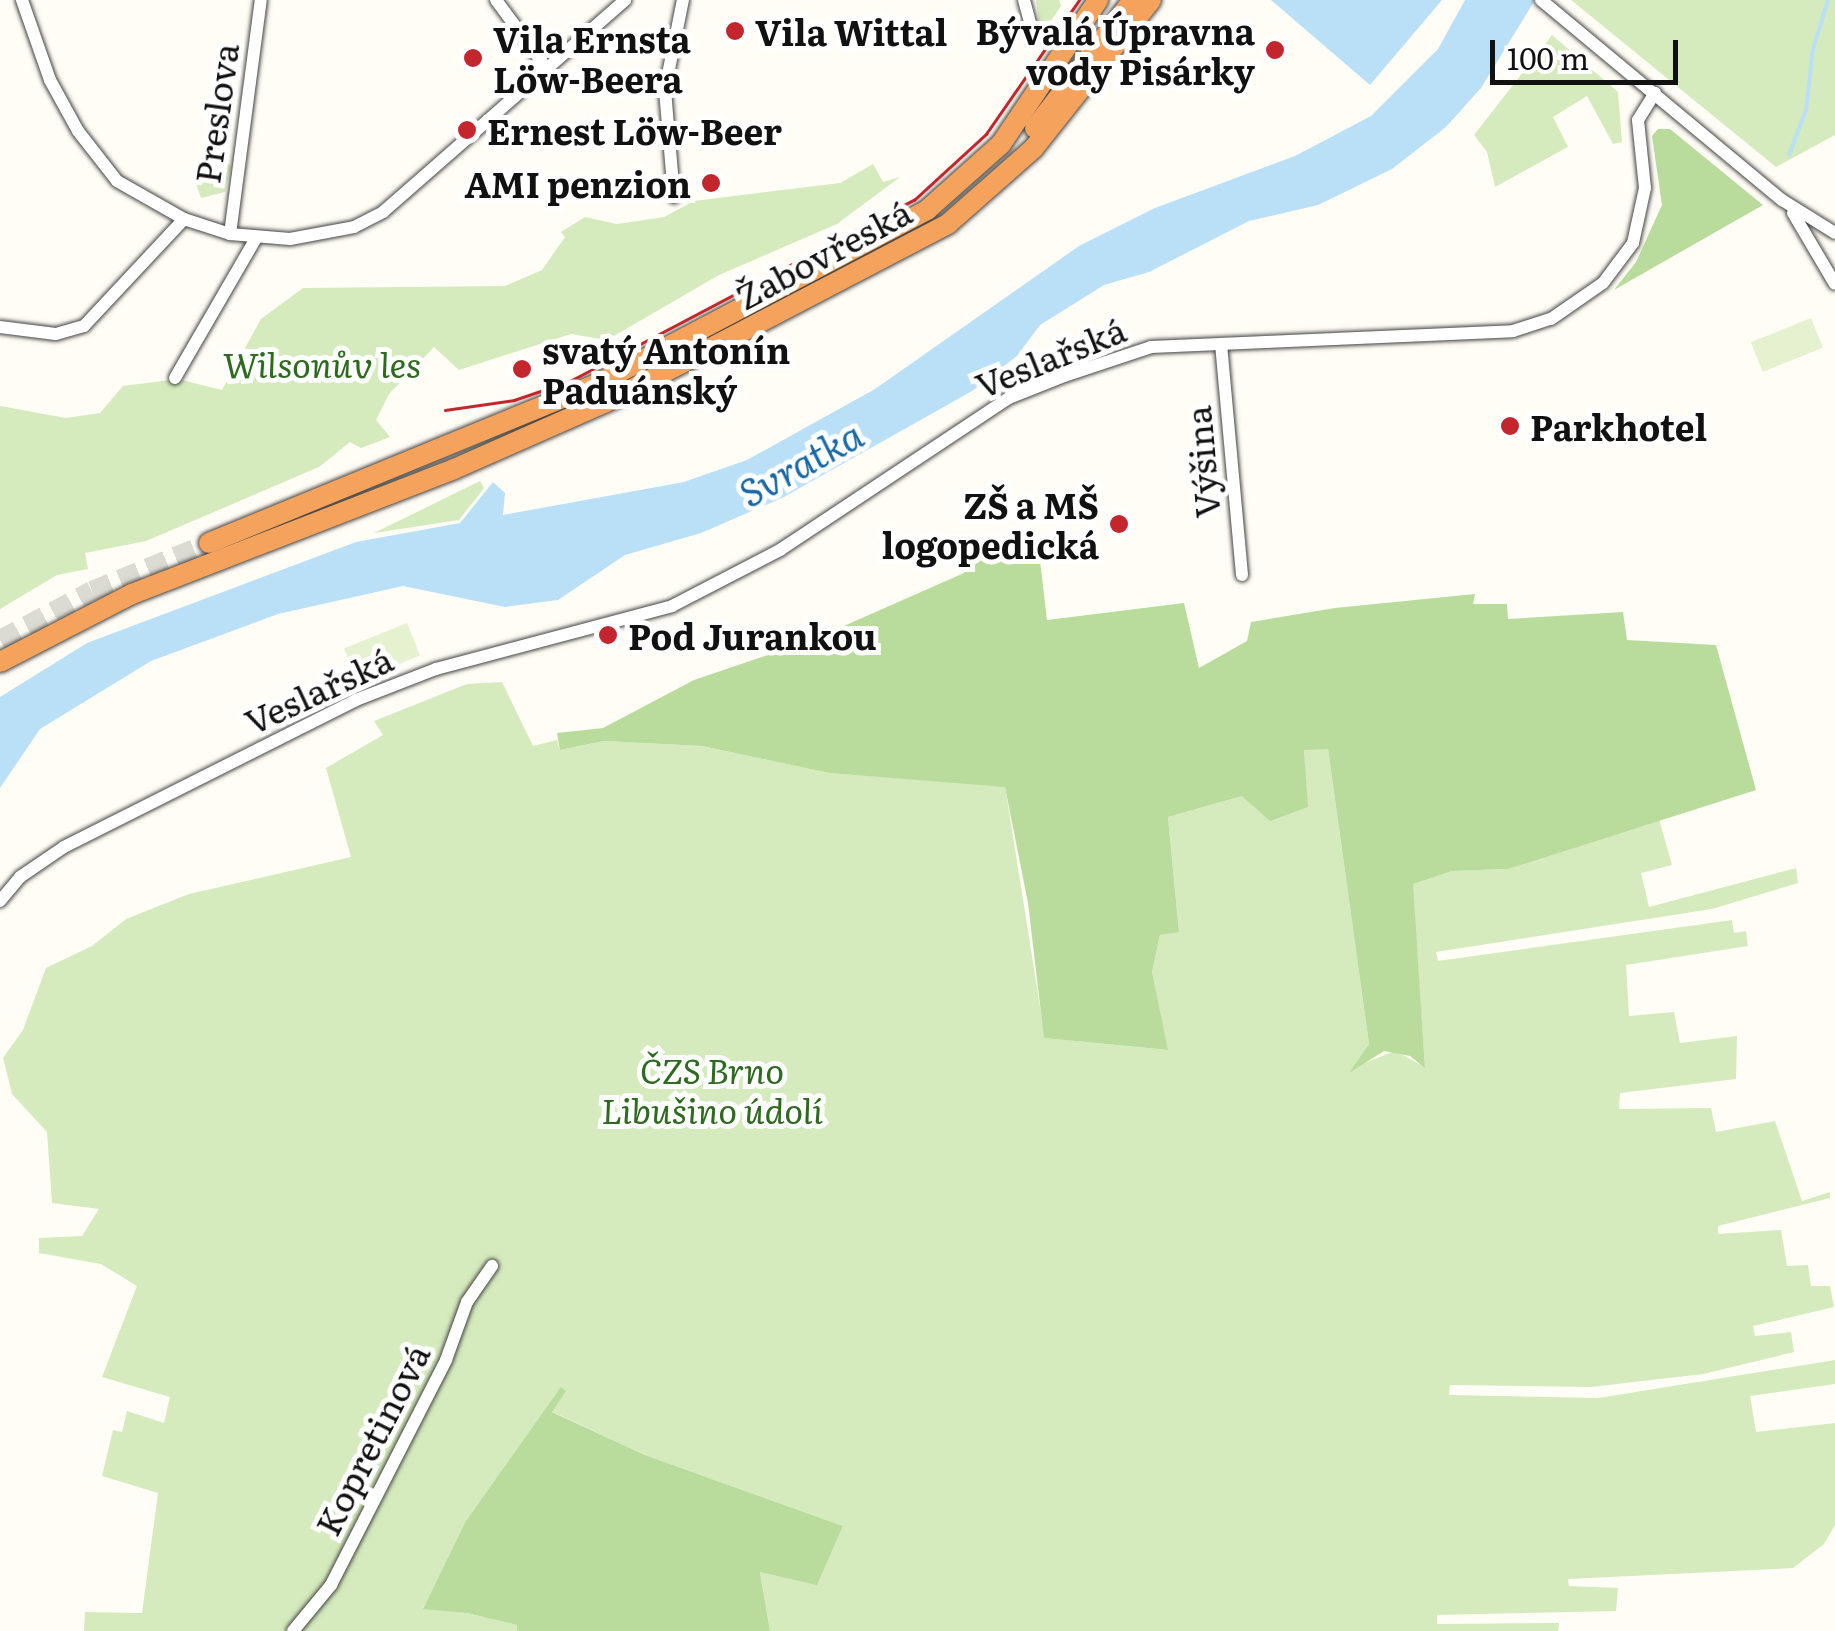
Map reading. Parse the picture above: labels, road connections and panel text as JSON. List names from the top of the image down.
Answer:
{
  "streets": {
    "highway": ["Žabovřeská"],
    "street": [
      "Preslova",
      "Veslařská",
      "Výšina",
      "Kopretinová"
    ]
  },
  "crossings": [
    ["Veslařská", "Výšina"]
  ],
  "water": ["Svratka"],
  "parks": ["Wilsonův les", "ČZS Brno Libušino údolí"],
  "places": [
    "Vila Wittal",
    "Bývalá Úpravna vody Pisárky",
    "Vila Ernsta Löw-Beera",
    "Ernest Löw-Beer",
    "AMI penzion",
    "svatý Antonín Paduánský",
    "Parkhotel",
    "ZŠ a MŠ logopedická",
    "Pod Jurankou"
  ],
  "scale_bar": "100 m"
}
